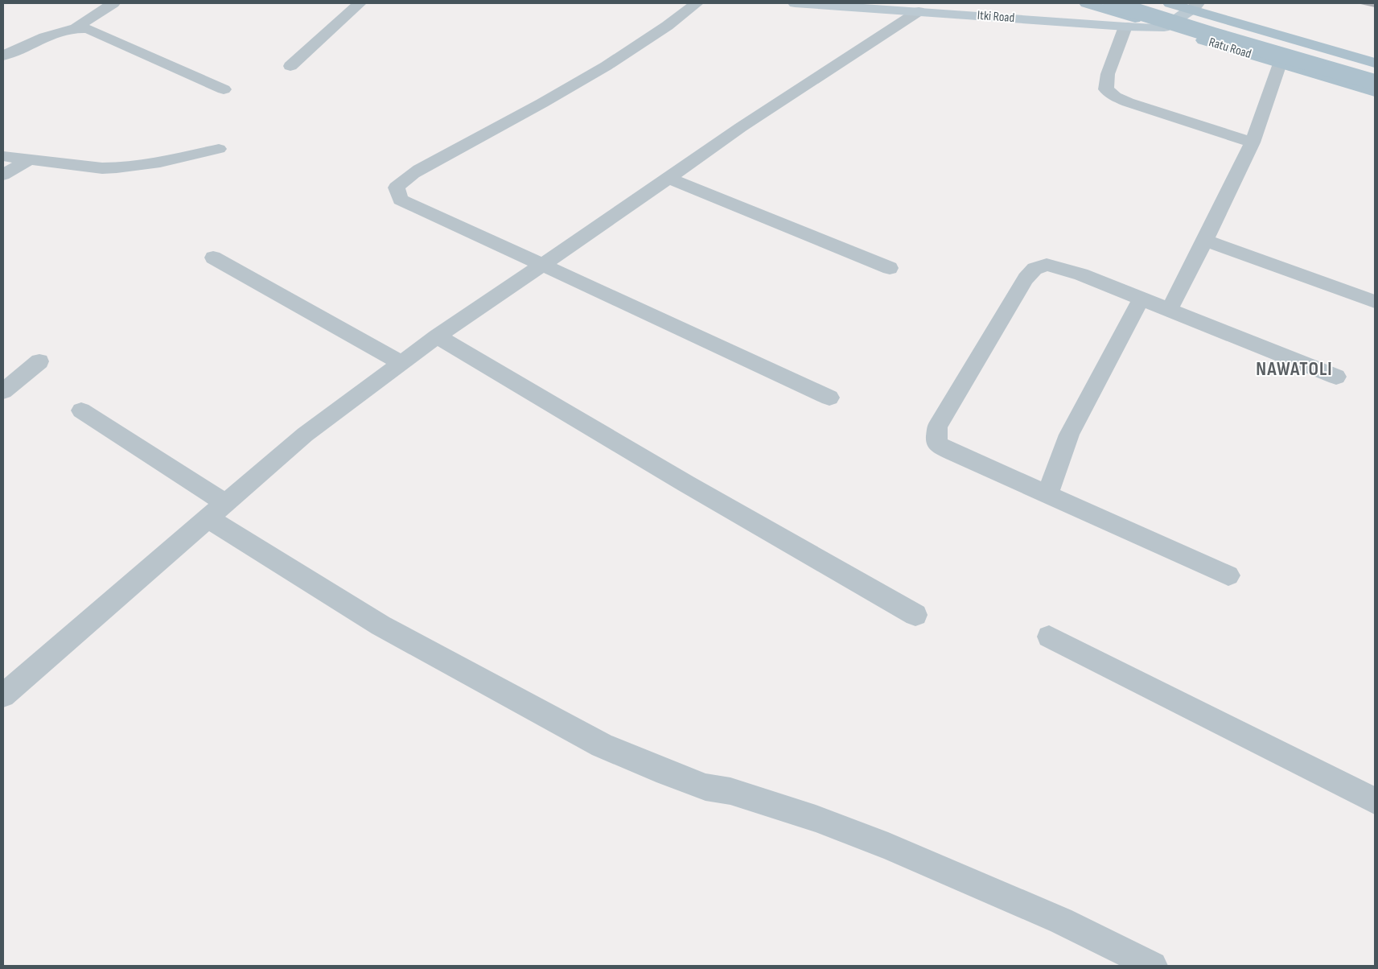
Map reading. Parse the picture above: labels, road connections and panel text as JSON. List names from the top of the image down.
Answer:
{
  "streets": {
    "main road": ["Ratu Road"],
    "street": ["Itki Road"]
  },
  "crossings": [
    ["Itki Road", "Ratu Road"]
  ],
  "districts": ["NAWATOLI"]
}
